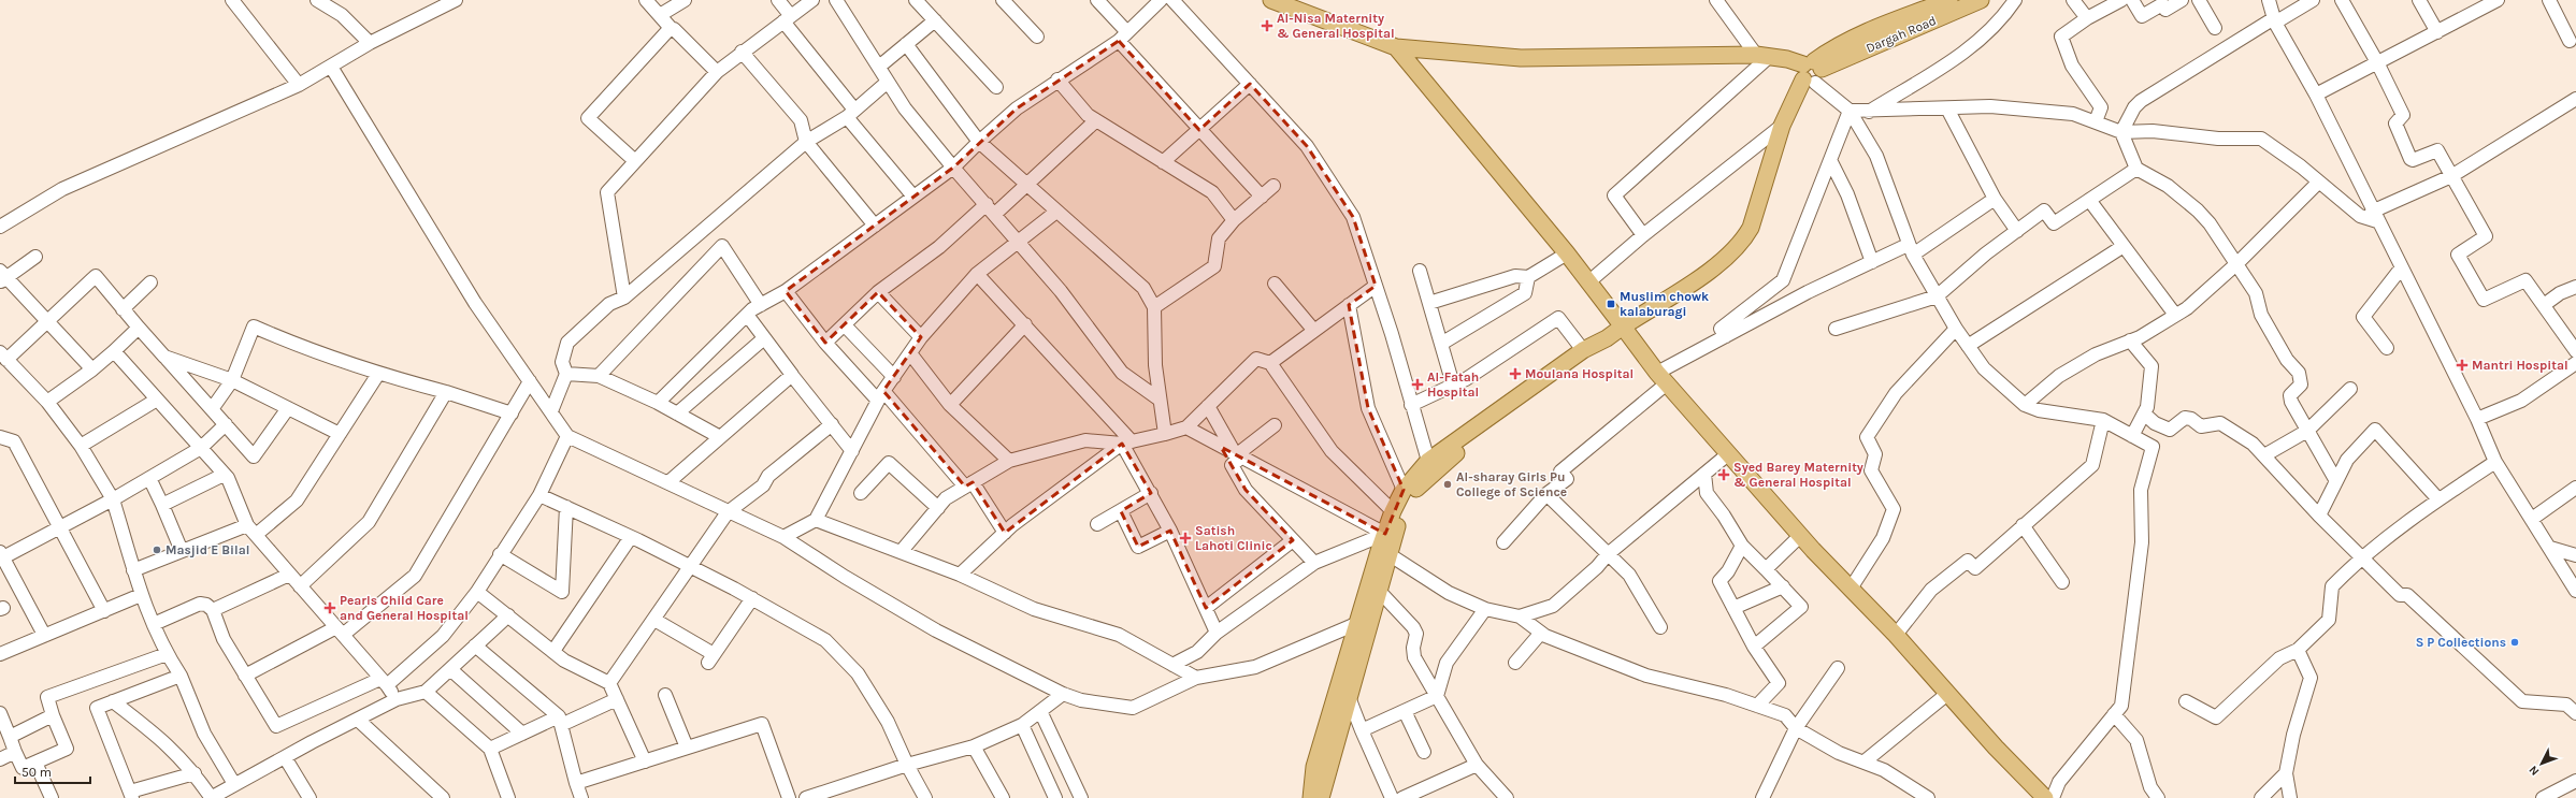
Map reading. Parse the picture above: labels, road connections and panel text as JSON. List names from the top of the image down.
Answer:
{
  "streets": {
    "main road": ["Dargah Road"]
  },
  "places": {
    "health": [
      "Al-Nisa Maternity & General Hospital",
      "Mantri Hospital",
      "Moulana Hospital",
      "Al-Fatah Hospital",
      "Syed Barey Maternity & General Hospital",
      "Satish Lahoti Clinic",
      "Pearls Child Care and General Hospital"
    ],
    "transit": ["Muslim chowk kalaburagi"],
    "other": ["Al-sharay Girls Pu College of Science", "Masjid E Bilal", "S P Collections"]
  },
  "scale_bar": "50 m",
  "north": "bottom left"
}
